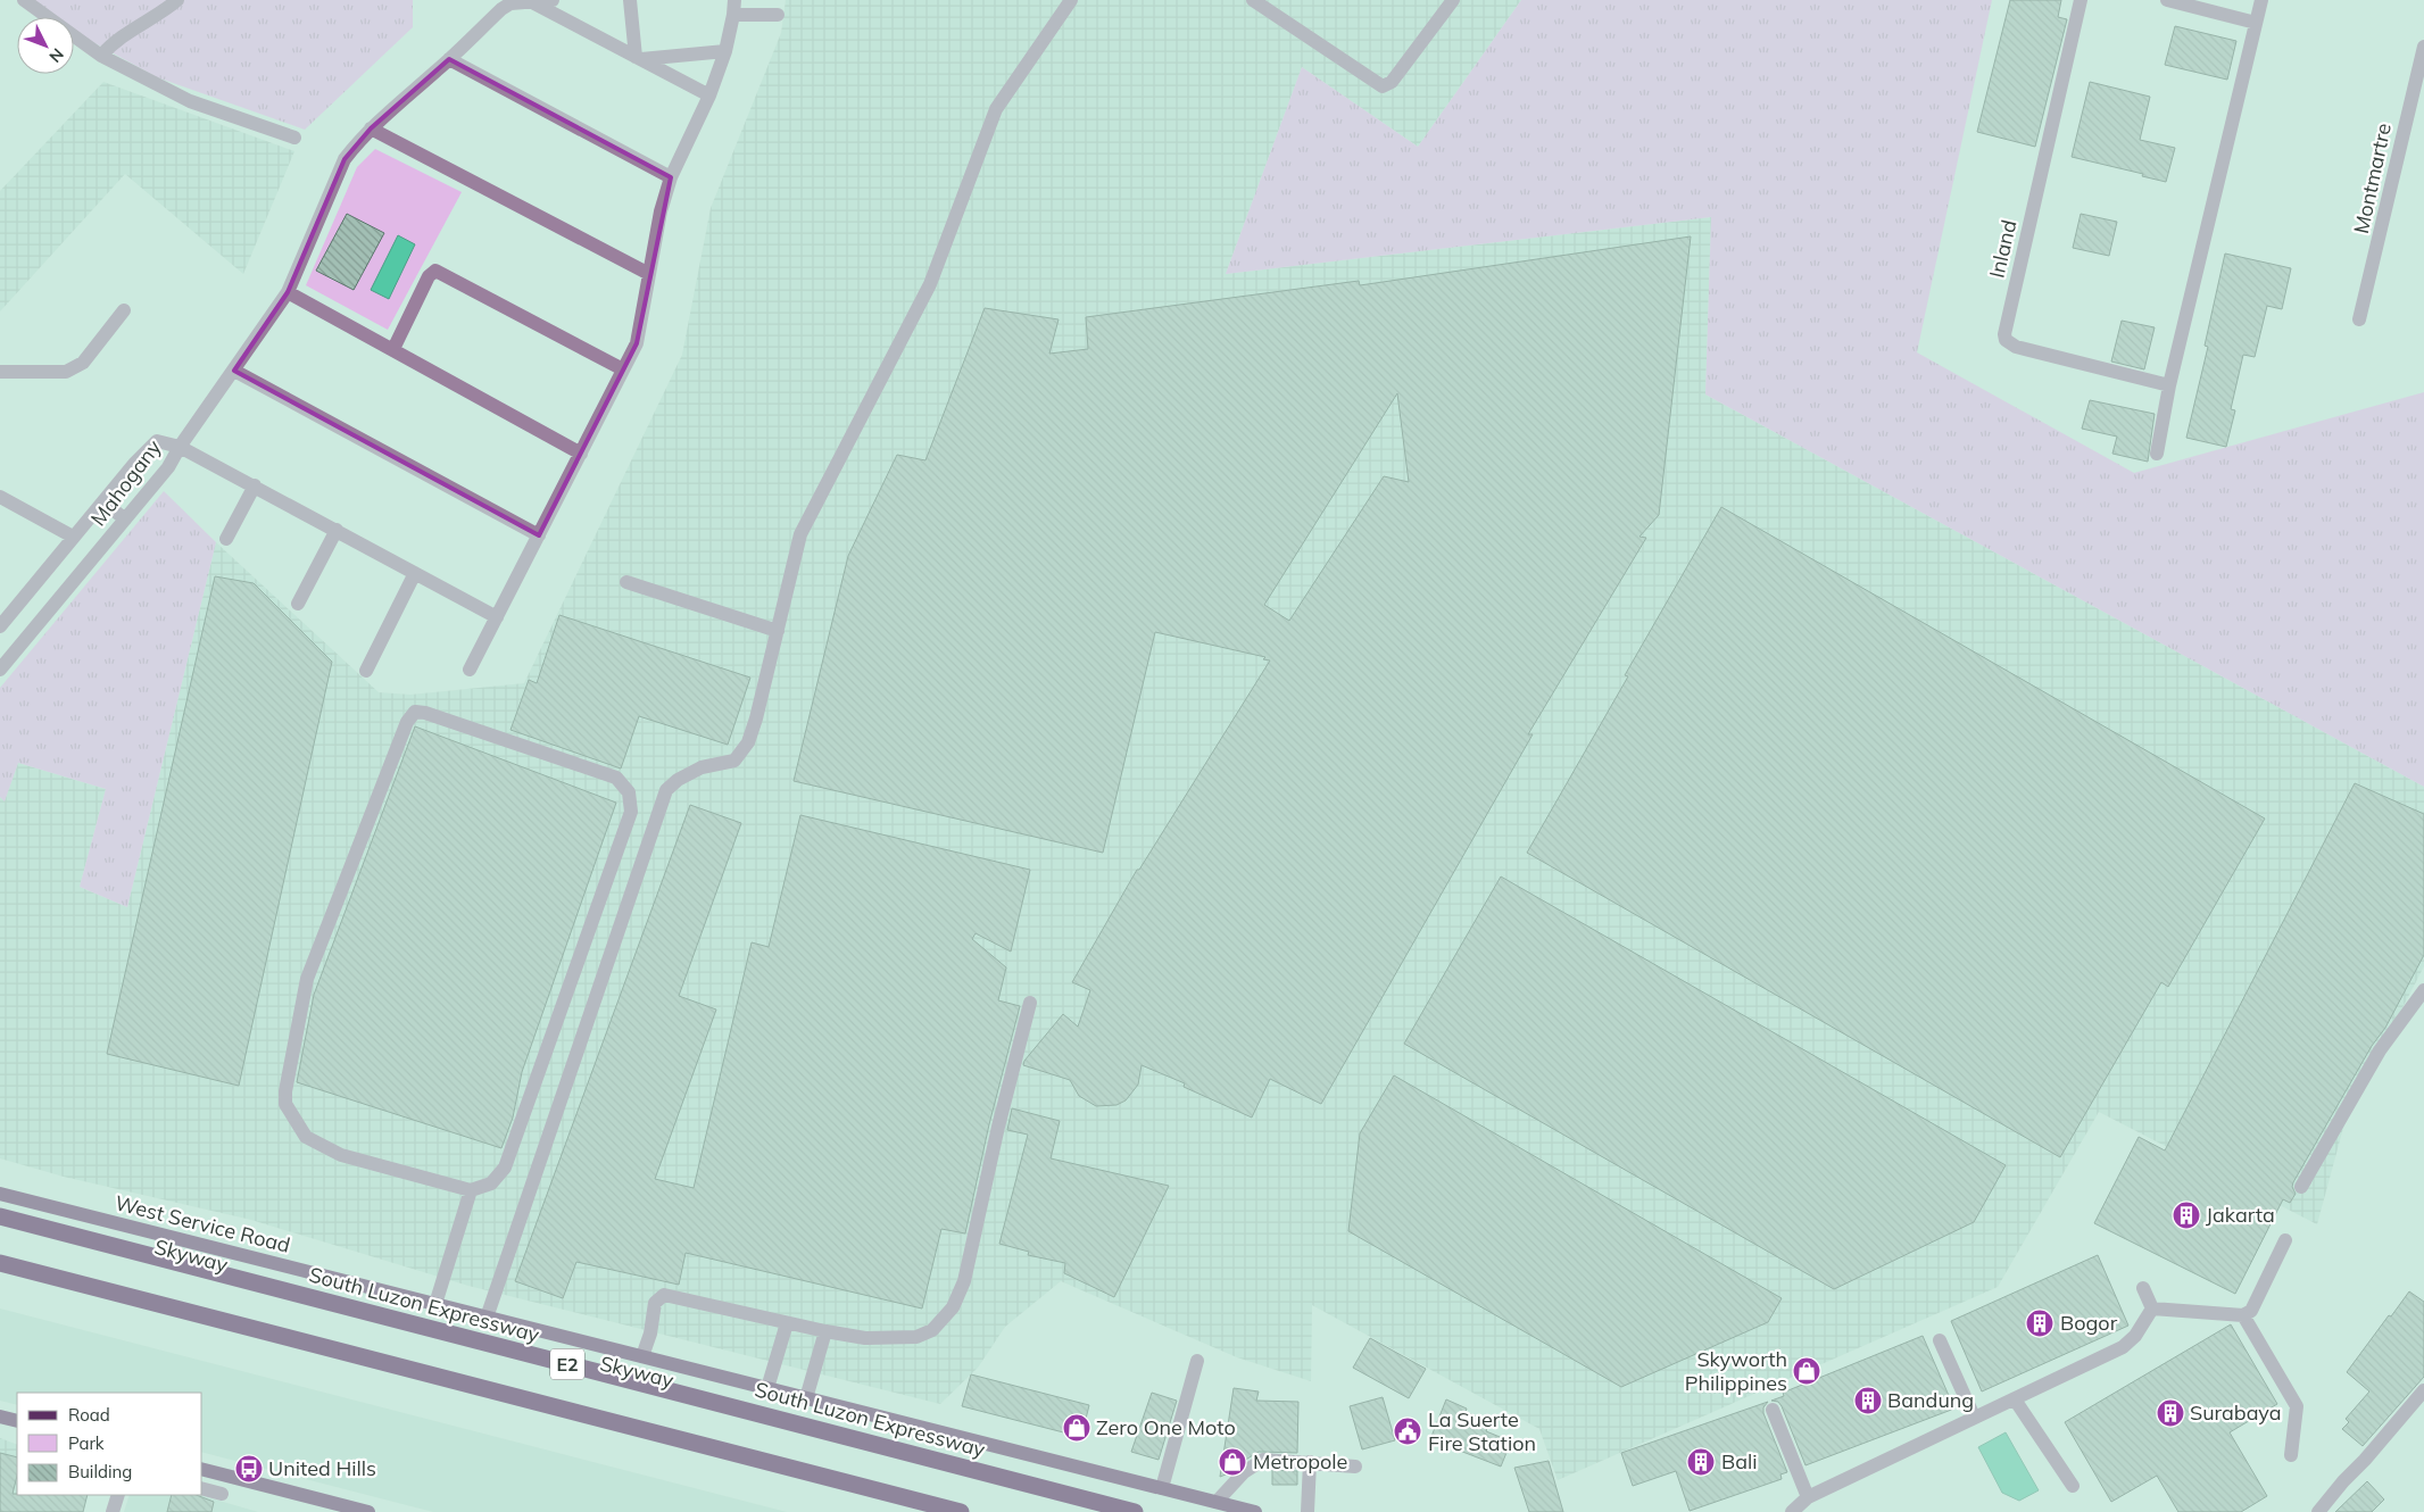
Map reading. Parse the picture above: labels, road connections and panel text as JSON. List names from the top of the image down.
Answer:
{
  "streets": {
    "highway": ["Skyway", "South Luzon Expressway", "E2"],
    "main road": ["West Service Road"],
    "street": ["Montmartre", "Inland", "Mahogany"]
  },
  "places": {
    "building": [
      "Jakarta",
      "Bogor",
      "Bandung",
      "Surabaya",
      "Bali"
    ],
    "shop": ["Skyworth Philippines", "Zero One Moto", "Metropole"],
    "public building": ["La Suerte Fire Station"],
    "bus stop": ["United Hills"]
  },
  "legend": ["Road", "Park", "Building"],
  "north": "bottom right"
}
